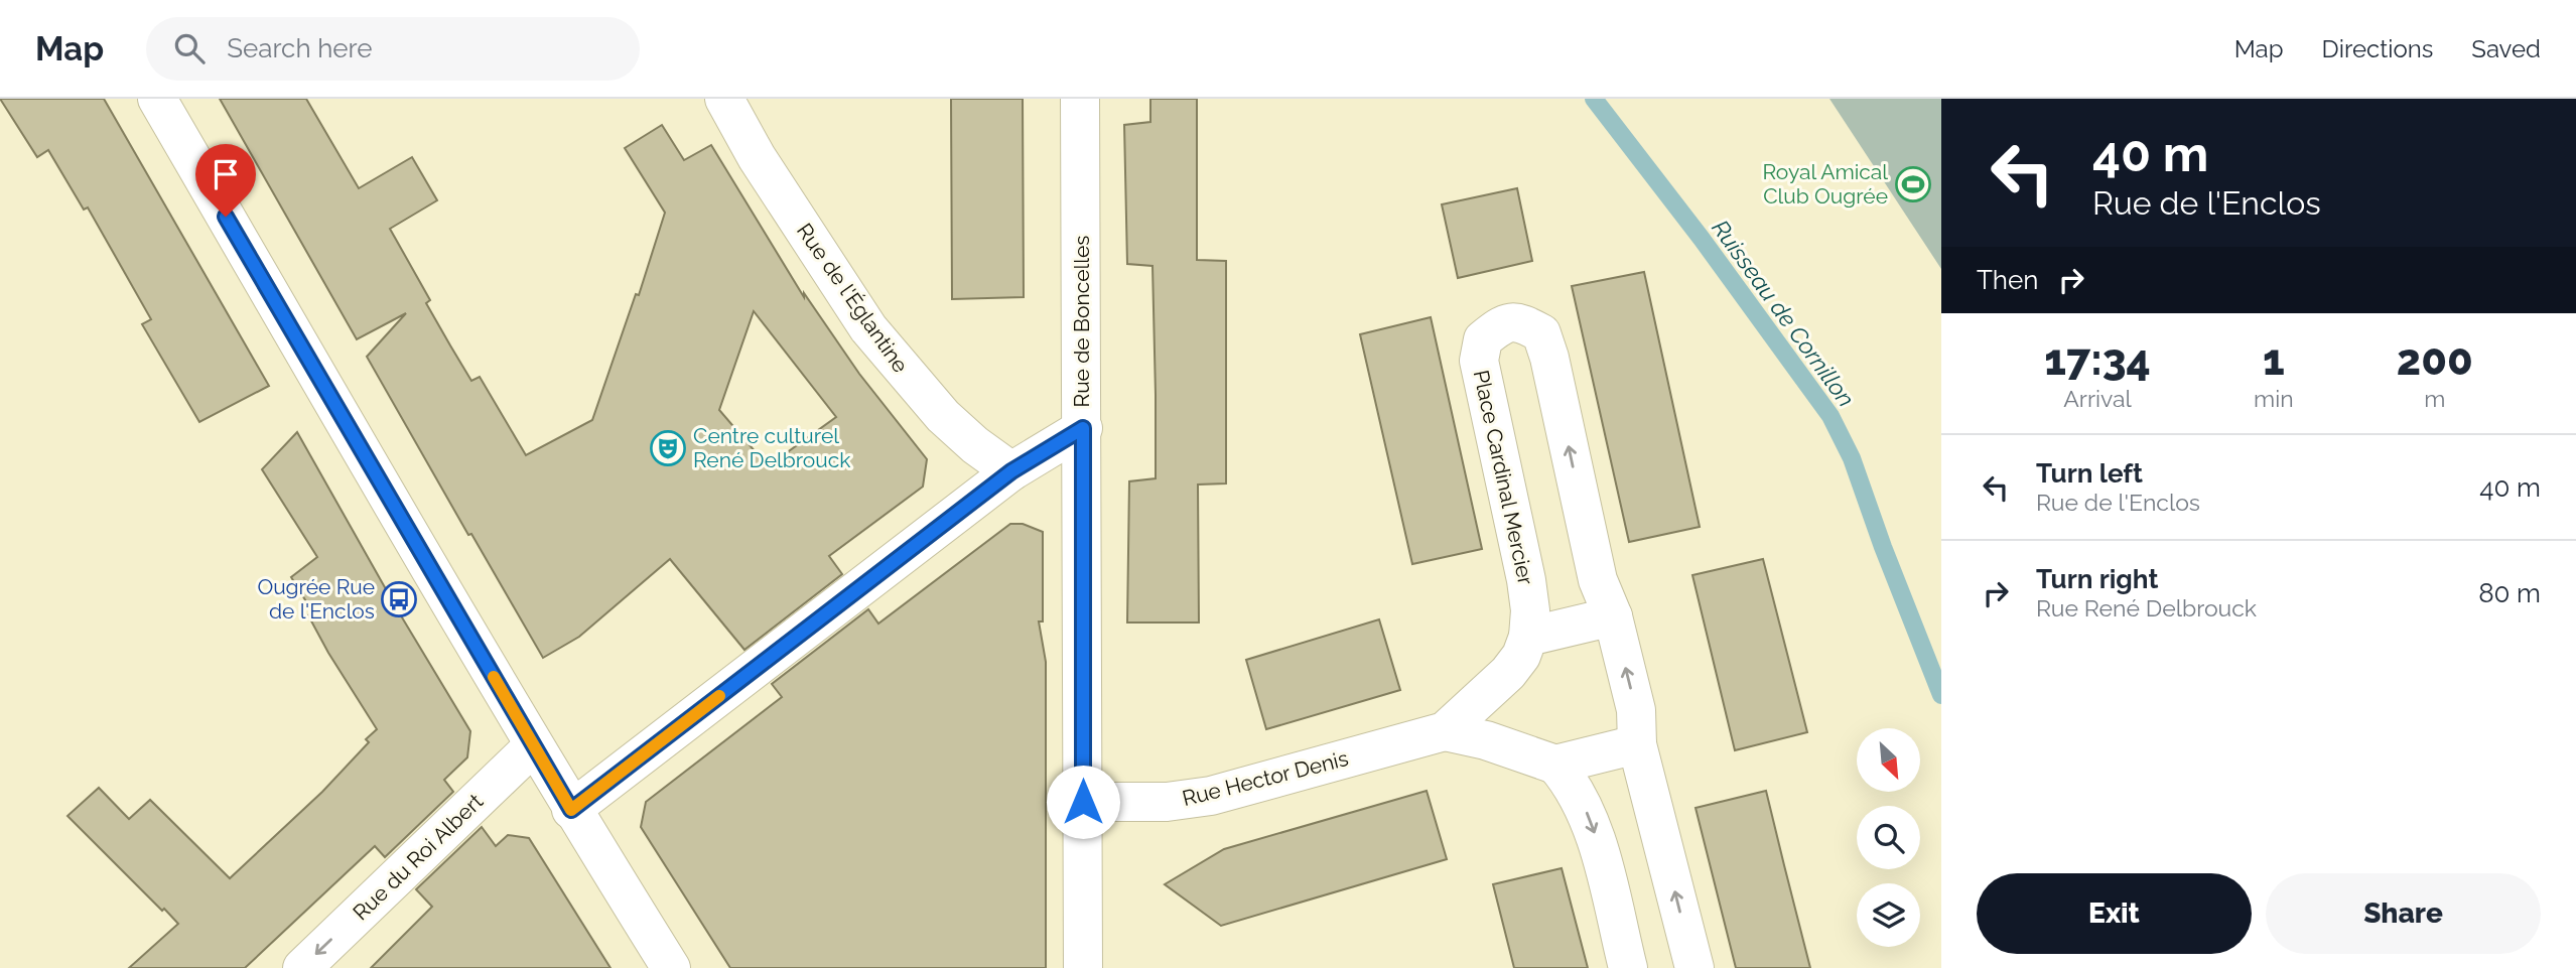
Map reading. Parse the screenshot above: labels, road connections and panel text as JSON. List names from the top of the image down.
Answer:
{
  "streets": {
    "street": [
      "Rue de l'Églantine",
      "Rue de Boncelles",
      "Place Cardinal Mercier",
      "Rue Hector Denis",
      "Rue du Roi Albert"
    ]
  },
  "crossings": [
    ["Rue de Boncelles", "Rue Hector Denis"],
    ["Place Cardinal Mercier", "Rue Hector Denis"]
  ],
  "one_way": ["Rue du Roi Albert"],
  "water": ["Ruisseau de Cornillon"],
  "places": {
    "sports": ["Royal Amical Club Ougrée"],
    "theatre": ["Centre culturel René Delbrouck"],
    "bus stop": ["Ougrée Rue de l'Enclos"]
  },
  "north": "bottom right",
  "page": {
    "header": "Map",
    "search": "Search here",
    "nav": ["Map", "Directions", "Saved"],
    "turn": ["40 m", "Rue de l'Enclos"],
    "then": "Then",
    "eta": [
      "17:34",
      "Arrival",
      "1",
      "min",
      "200",
      "m"
    ],
    "list": [
      {
        "name": "Turn left",
        "note": "Rue de l'Enclos",
        "value": "40 m"
      },
      {
        "name": "Turn right",
        "note": "Rue René Delbrouck",
        "value": "80 m"
      }
    ],
    "buttons": ["Exit", "Share"]
  }
}
